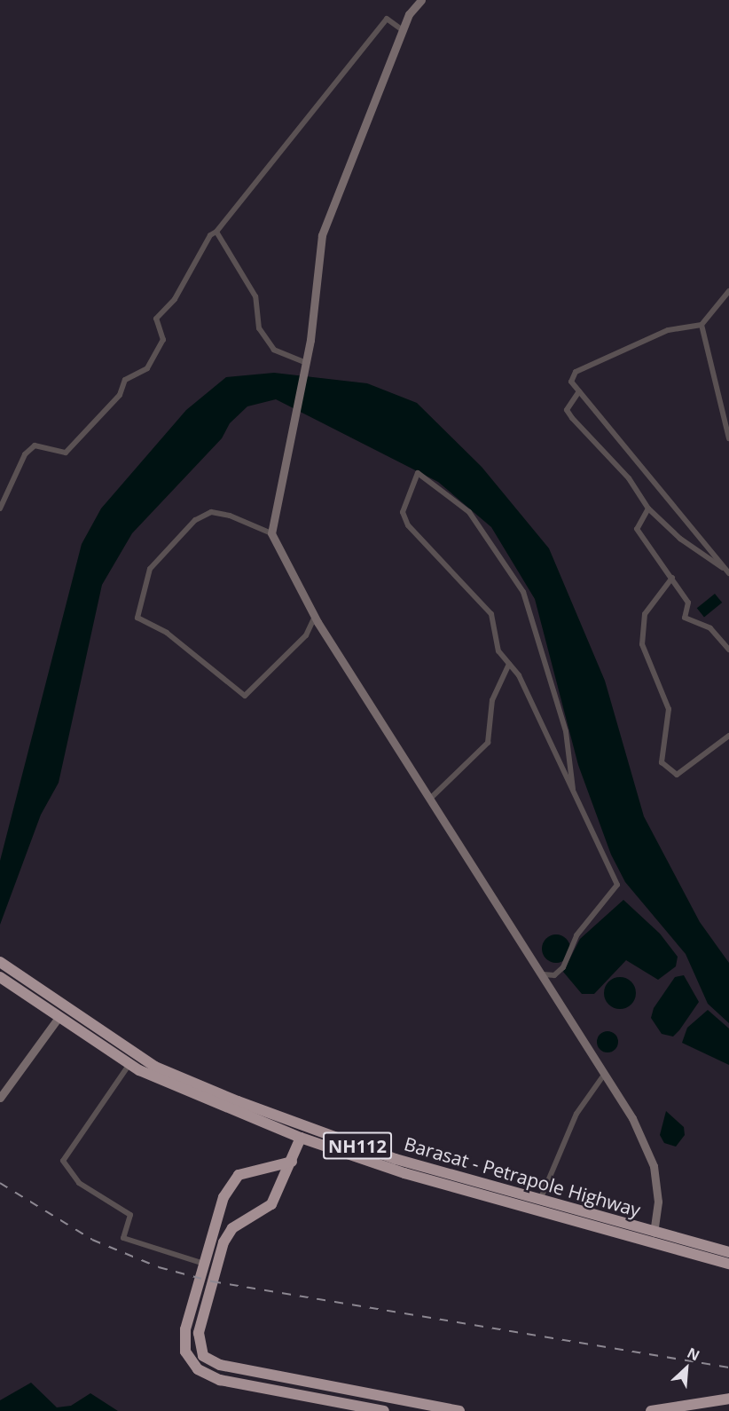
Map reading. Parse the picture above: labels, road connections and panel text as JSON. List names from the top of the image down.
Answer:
{
  "streets": {
    "highway": ["NH112", "Barasat - Petrapole Highway"]
  },
  "north": "top right"
}
